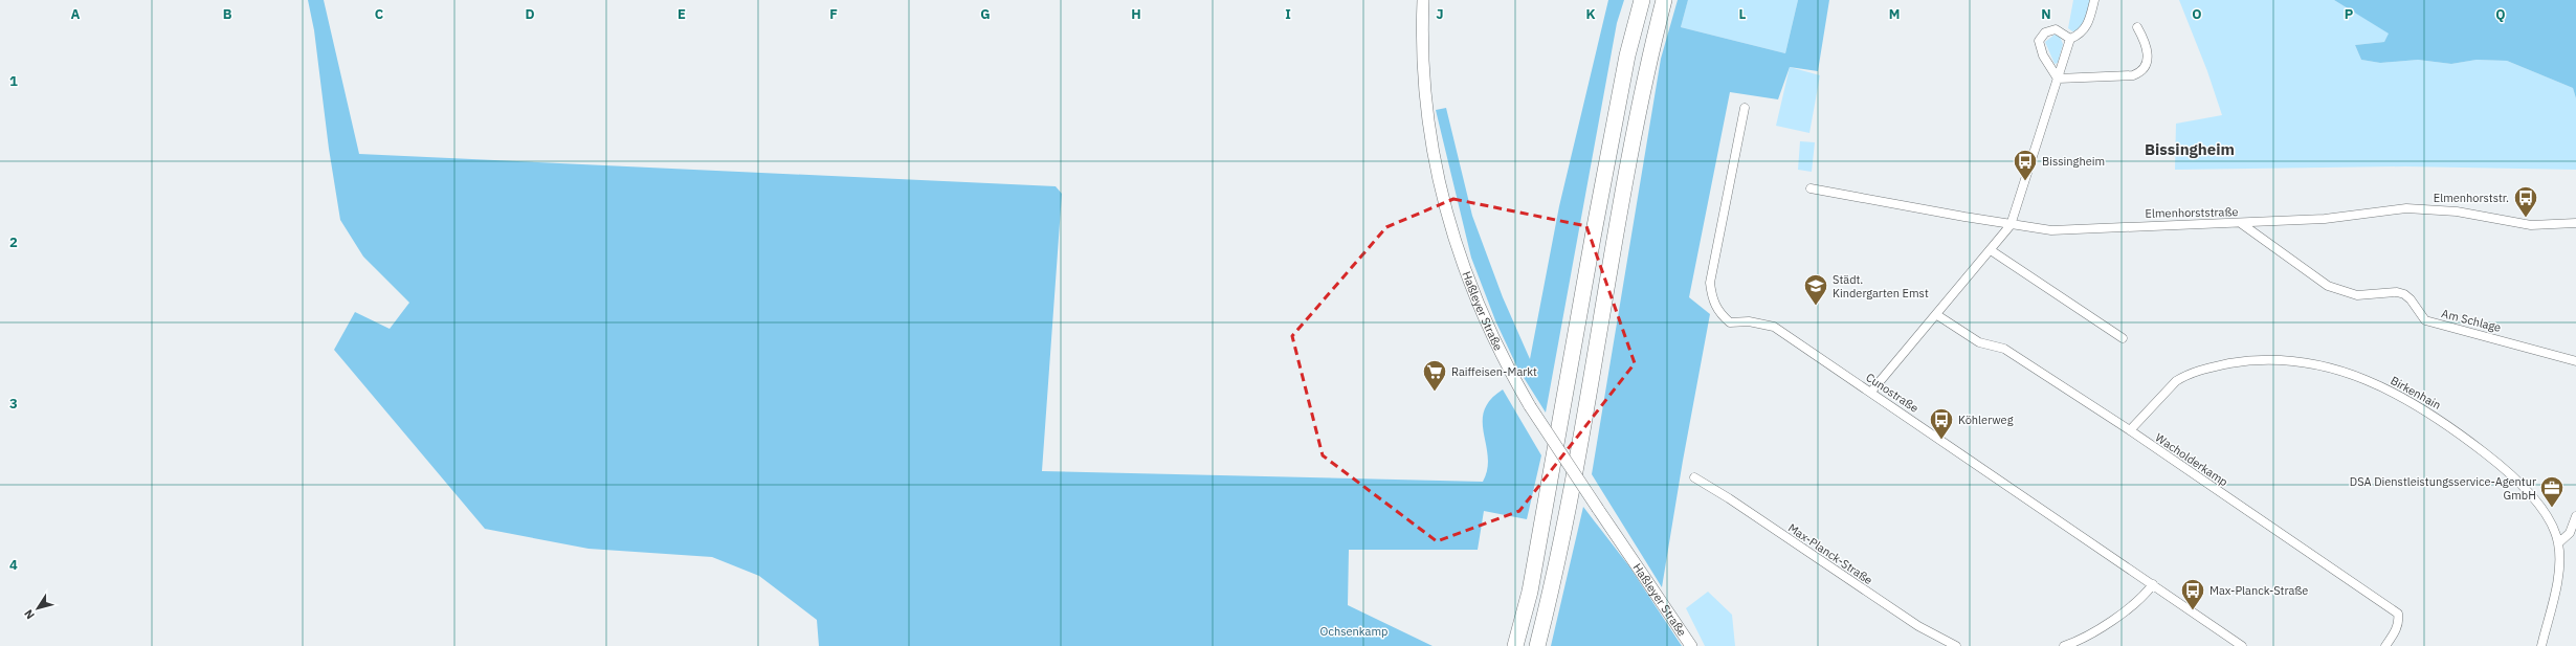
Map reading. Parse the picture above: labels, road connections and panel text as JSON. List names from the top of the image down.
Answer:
{
  "streets": {
    "main road": ["Haßleyer Straße"],
    "street": [
      "Elmenhorststraße",
      "Am Schlage",
      "Cunostraße",
      "Birkenhain",
      "Wacholderkamp",
      "Max-Planck-Straße"
    ]
  },
  "crossings": [
    ["Elmenhorststraße", "Am Schlage"],
    ["Birkenhain", "Wacholderkamp"]
  ],
  "districts": ["Bissingheim"],
  "parks": ["Ochsenkamp"],
  "places": {
    "bus stop": [
      "Bissingheim",
      "Elmenhorststr.",
      "Köhlerweg",
      "Max-Planck-Straße"
    ],
    "school or university": ["Städt. Kindergarten Emst"],
    "supermarket": ["Raiffeisen-Markt"],
    "office": ["DSA Dienstleistungsservice-Agentur GmbH"]
  },
  "north": "bottom left",
  "grid": {
    "columns": [
      "A",
      "B",
      "C",
      "D",
      "E",
      "F",
      "G",
      "H",
      "I",
      "J",
      "K",
      "L",
      "M",
      "N",
      "O",
      "P",
      "Q"
    ],
    "rows": [
      "1",
      "2",
      "3",
      "4"
    ]
  }
}
